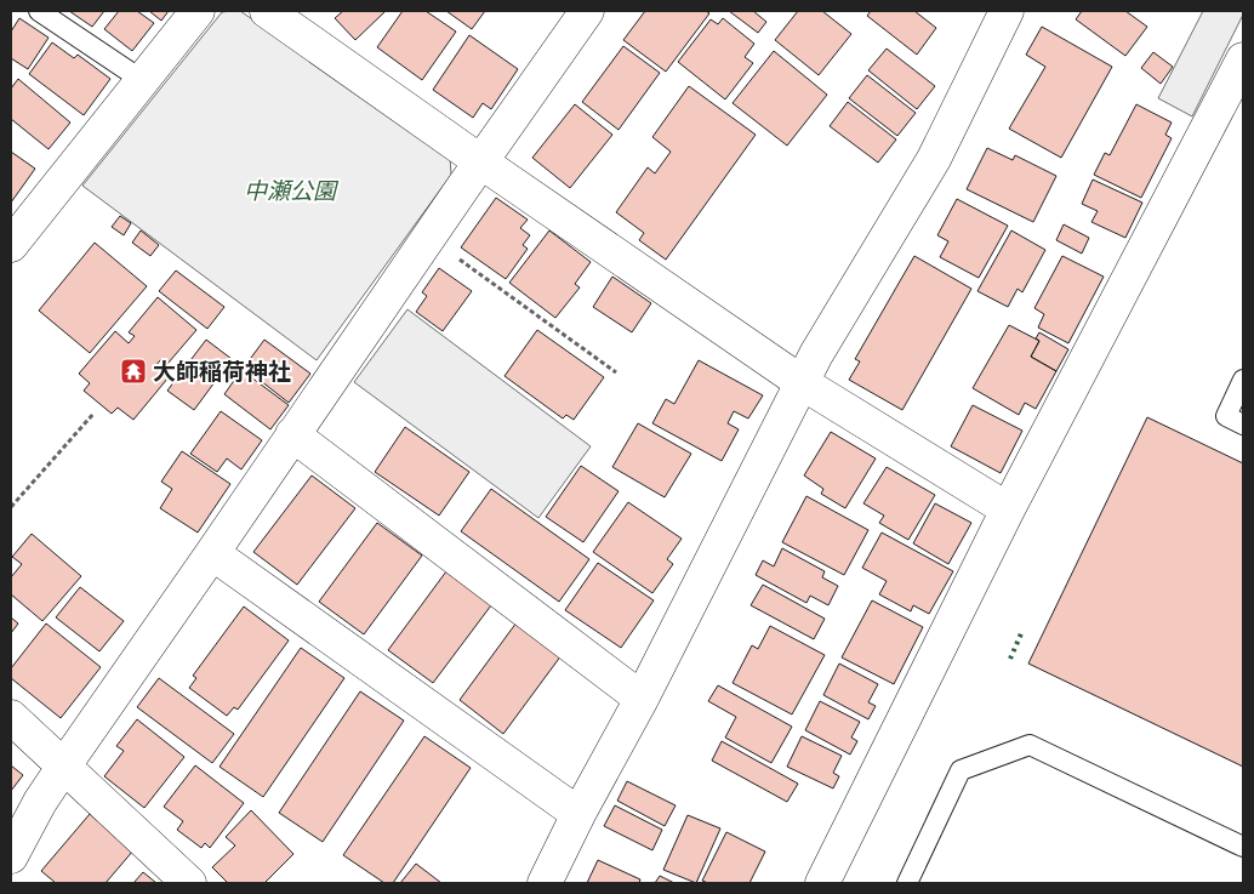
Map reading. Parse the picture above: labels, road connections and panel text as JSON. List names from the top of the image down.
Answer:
{
  "parks": ["中瀬公園"],
  "places": {
    "temple": ["大師稲荷神社"]
  }
}
